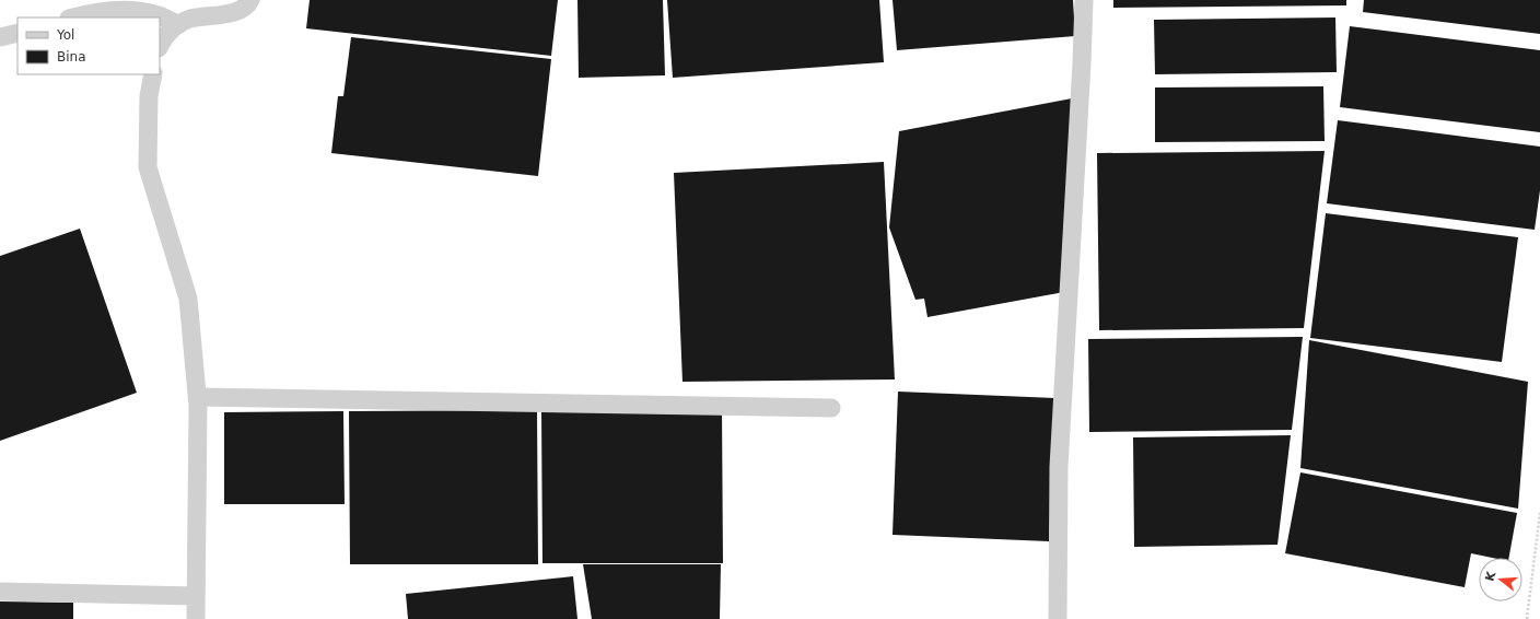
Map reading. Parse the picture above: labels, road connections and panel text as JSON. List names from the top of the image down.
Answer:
{
  "legend": ["Yol", "Bina"],
  "north": "left"
}
